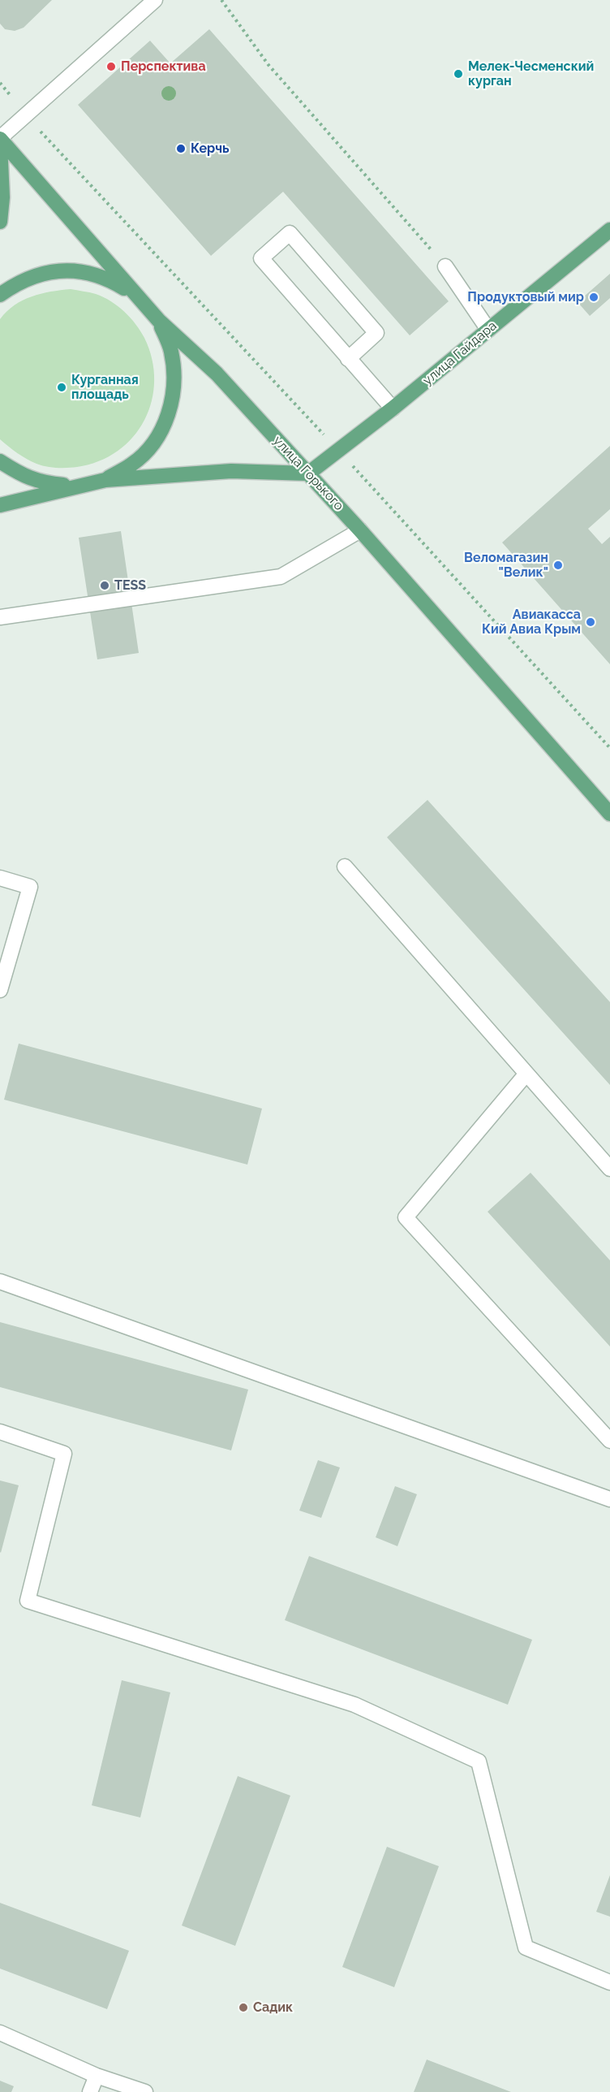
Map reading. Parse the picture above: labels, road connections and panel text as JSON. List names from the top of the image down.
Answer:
{
  "streets": {
    "main road": ["улица Гайдара", "улица Горького"]
  },
  "crossings": [
    ["улица Гайдара", "улица Горького"]
  ],
  "places": [
    "Перспектива",
    "Мелек-Чесменский курган",
    "Керчь",
    "Продуктовый мир",
    "Курганная площадь",
    "Веломагазин \"Велик\"",
    "TESS",
    "Авиакасса Кий Авиа Крым",
    "Садик"
  ]
}
